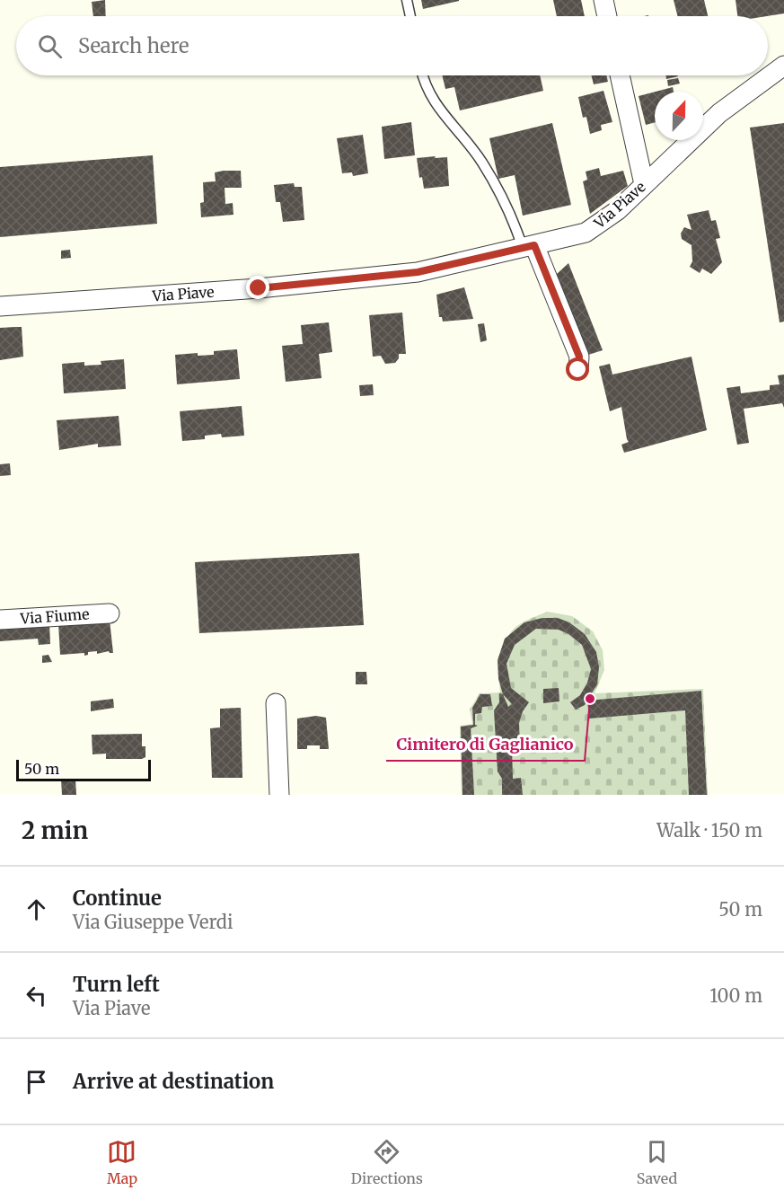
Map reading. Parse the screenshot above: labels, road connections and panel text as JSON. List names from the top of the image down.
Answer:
{
  "streets": {
    "street": ["Via Piave", "Via Fiume"]
  },
  "places": ["Cimitero di Gaglianico"],
  "scale_bar": "50 m",
  "north": "top",
  "page": {
    "search": "Search here",
    "scale": "50 m",
    "heading": ["2 min", "Walk · 150 m"],
    "list": [
      ["Continue", "Via Giuseppe Verdi", "50 m"],
      ["Turn left", "Via Piave", "100 m"],
      "Arrive at destination"
    ],
    "nav": ["Map", "Directions", "Saved"]
  }
}
